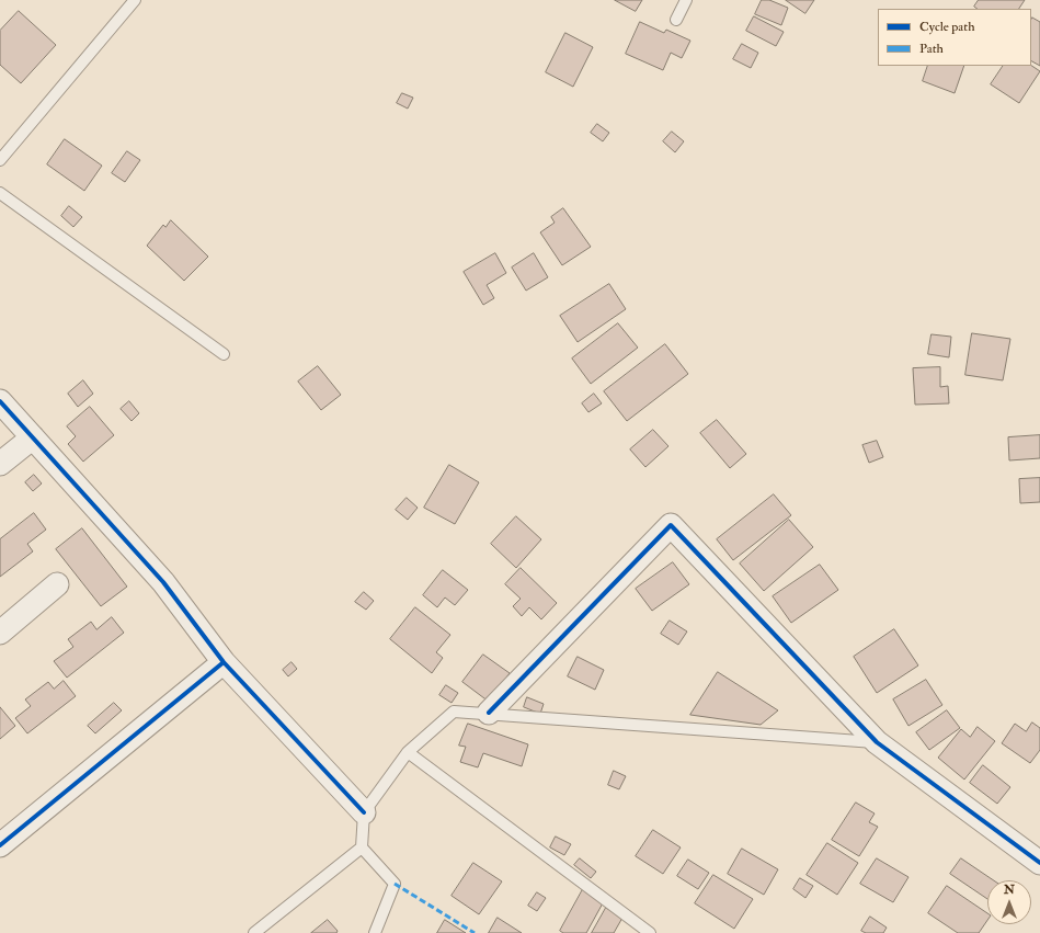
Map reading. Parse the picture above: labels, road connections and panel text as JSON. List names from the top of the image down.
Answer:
{
  "legend": ["Cycle path", "Path"],
  "north": "top"
}
